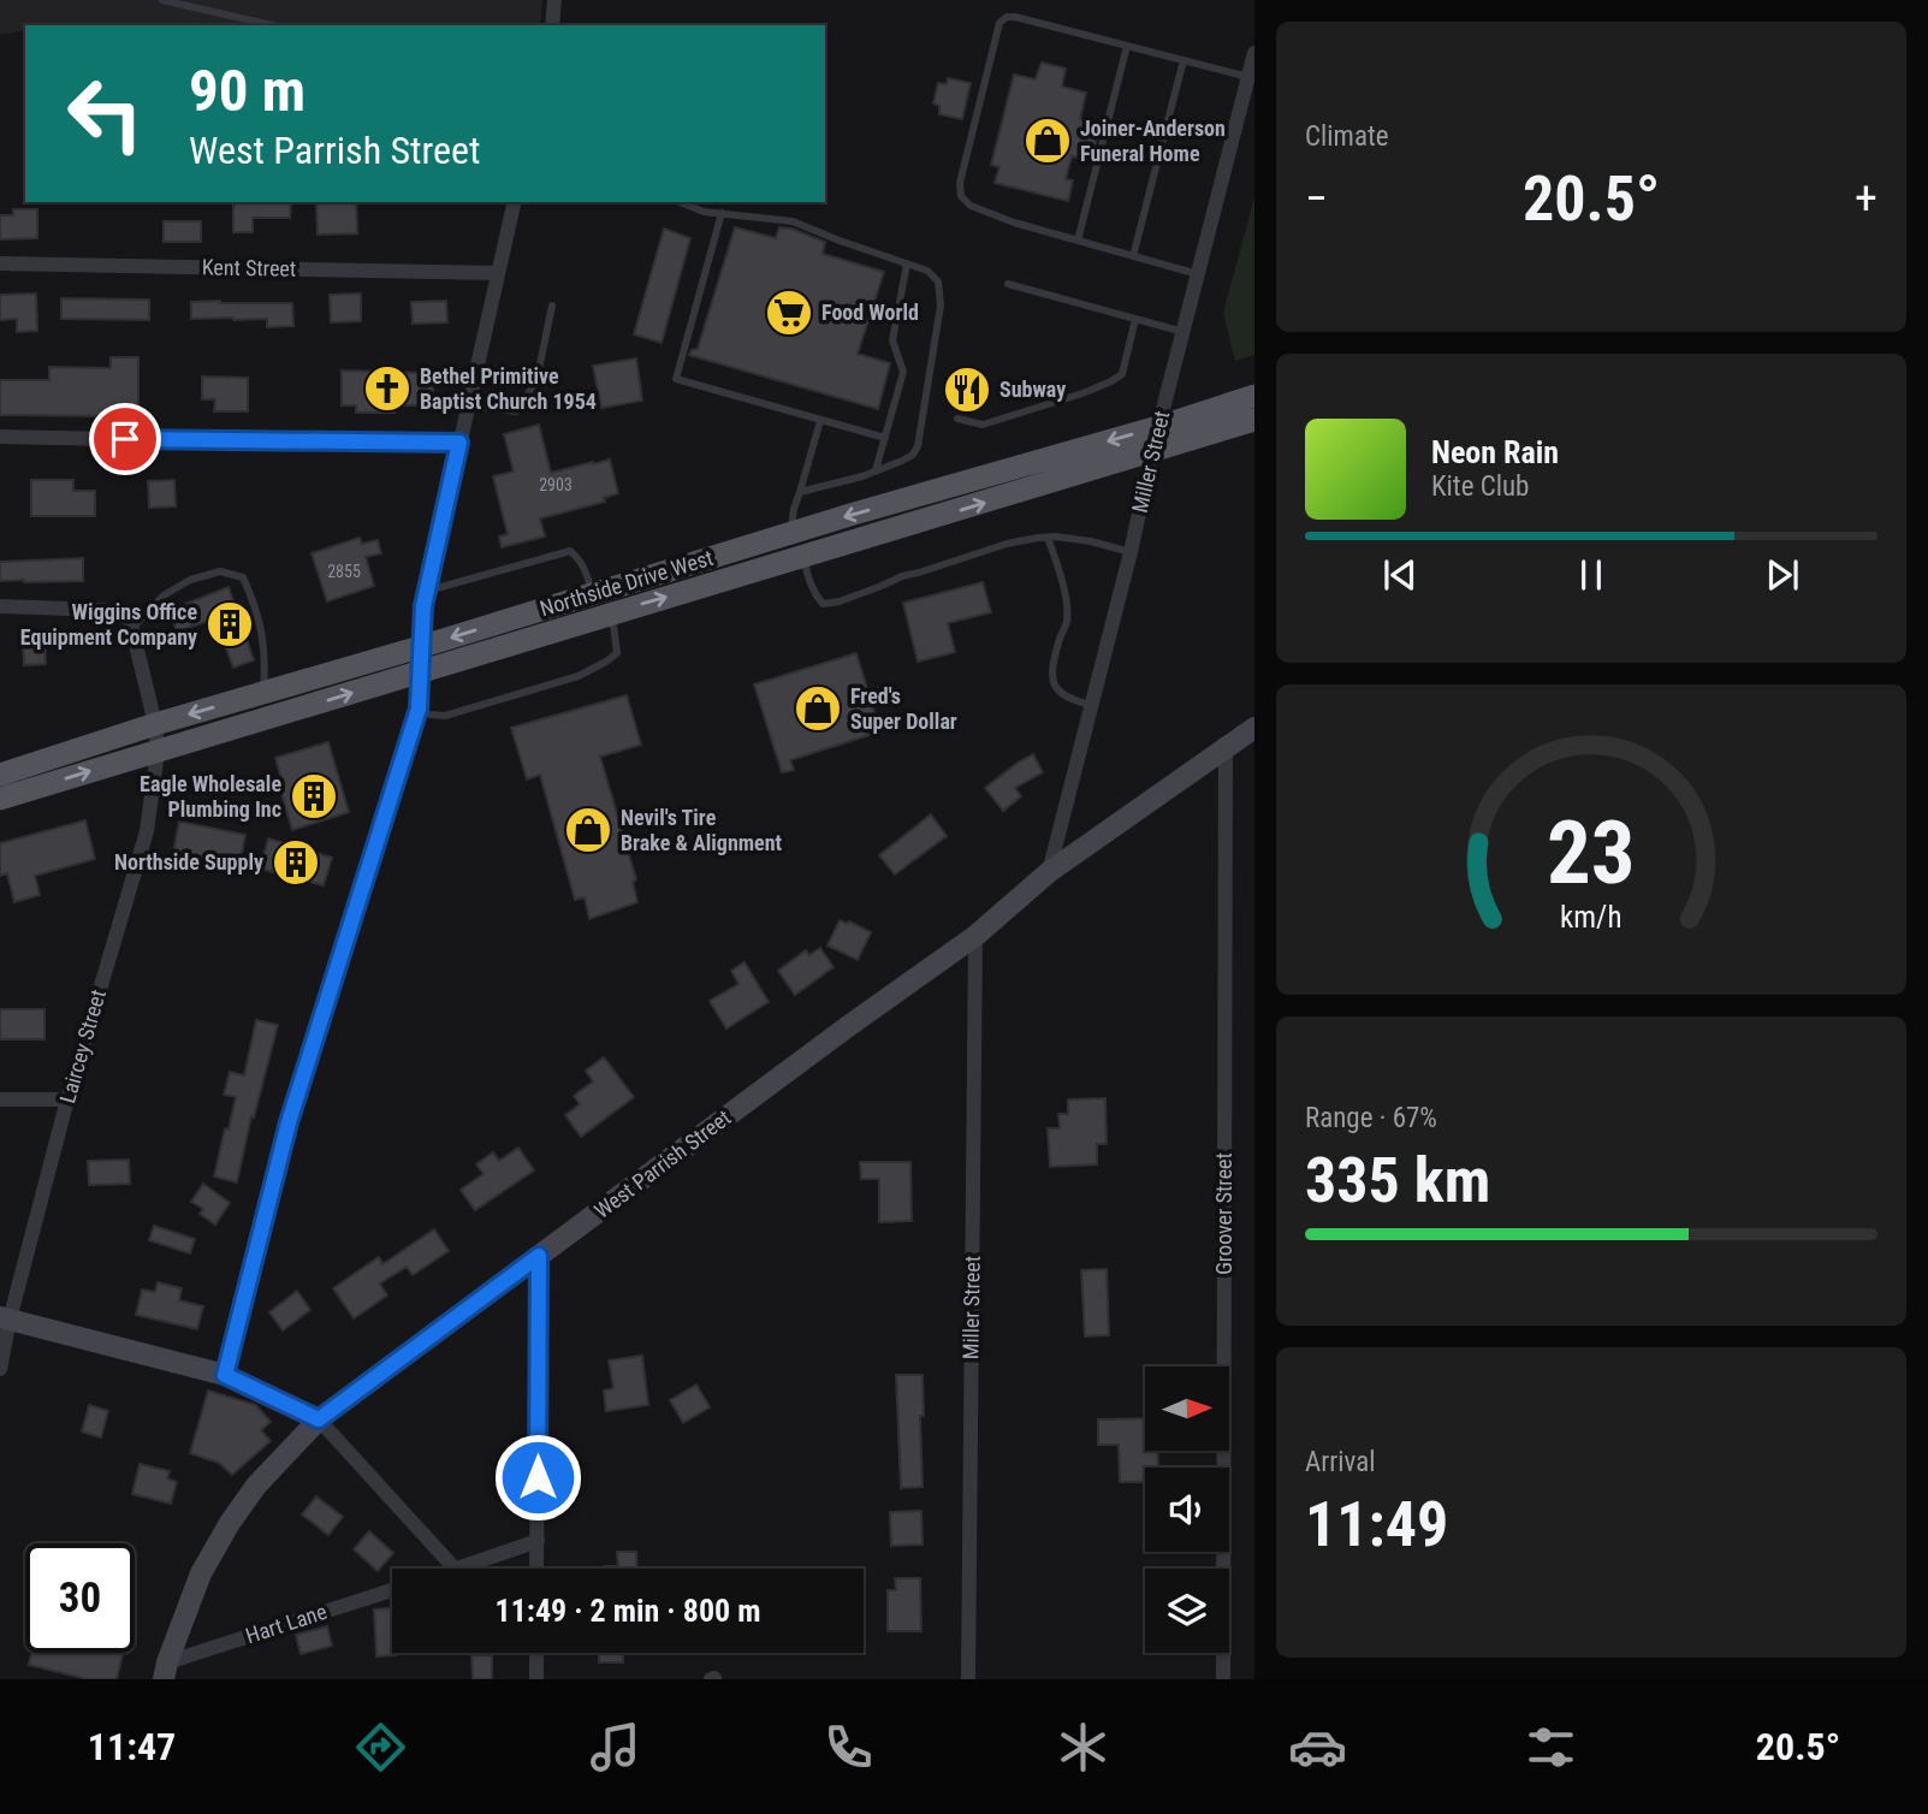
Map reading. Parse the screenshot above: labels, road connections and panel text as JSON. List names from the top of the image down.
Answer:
{
  "streets": {
    "main road": ["Northside Drive West"],
    "street": [
      "Kent Street",
      "Miller Street",
      "Laircey Street",
      "West Parrish Street",
      "Groover Street",
      "Hart Lane"
    ]
  },
  "crossings": [
    ["Miller Street", "Northside Drive West"],
    ["Miller Street", "West Parrish Street"],
    ["Northside Drive West", "Laircey Street"],
    ["West Parrish Street", "Groover Street"],
    ["West Parrish Street", "Hart Lane"]
  ],
  "places": {
    "shop": ["Joiner-Anderson Funeral Home", "Fred's Super Dollar", "Nevil's Tire Brake & Alignment"],
    "supermarket": ["Food World"],
    "church": ["Bethel Primitive Baptist Church 1954"],
    "restaurant": ["Subway"],
    "building": ["Wiggins Office Equipment Company", "Eagle Wholesale Plumbing Inc", "Northside Supply"]
  },
  "house_numbers": ["2903", "2855"],
  "north": "right",
  "page": {
    "tile": [
      "Climate",
      ["Range · 67%", "335 km"],
      ["Arrival", "11:49"]
    ],
    "turn": ["90 m", "West Parrish Street"],
    "heat": ["−", "20.5°", "+"],
    "song": ["Neon Rain", "Kite Club"],
    "limit": "30",
    "trip": "11:49 · 2 min · 800 m",
    "tabs": ["11:47", "20.5°"],
    "gauge": ["23", "km/h"]
  }
}
